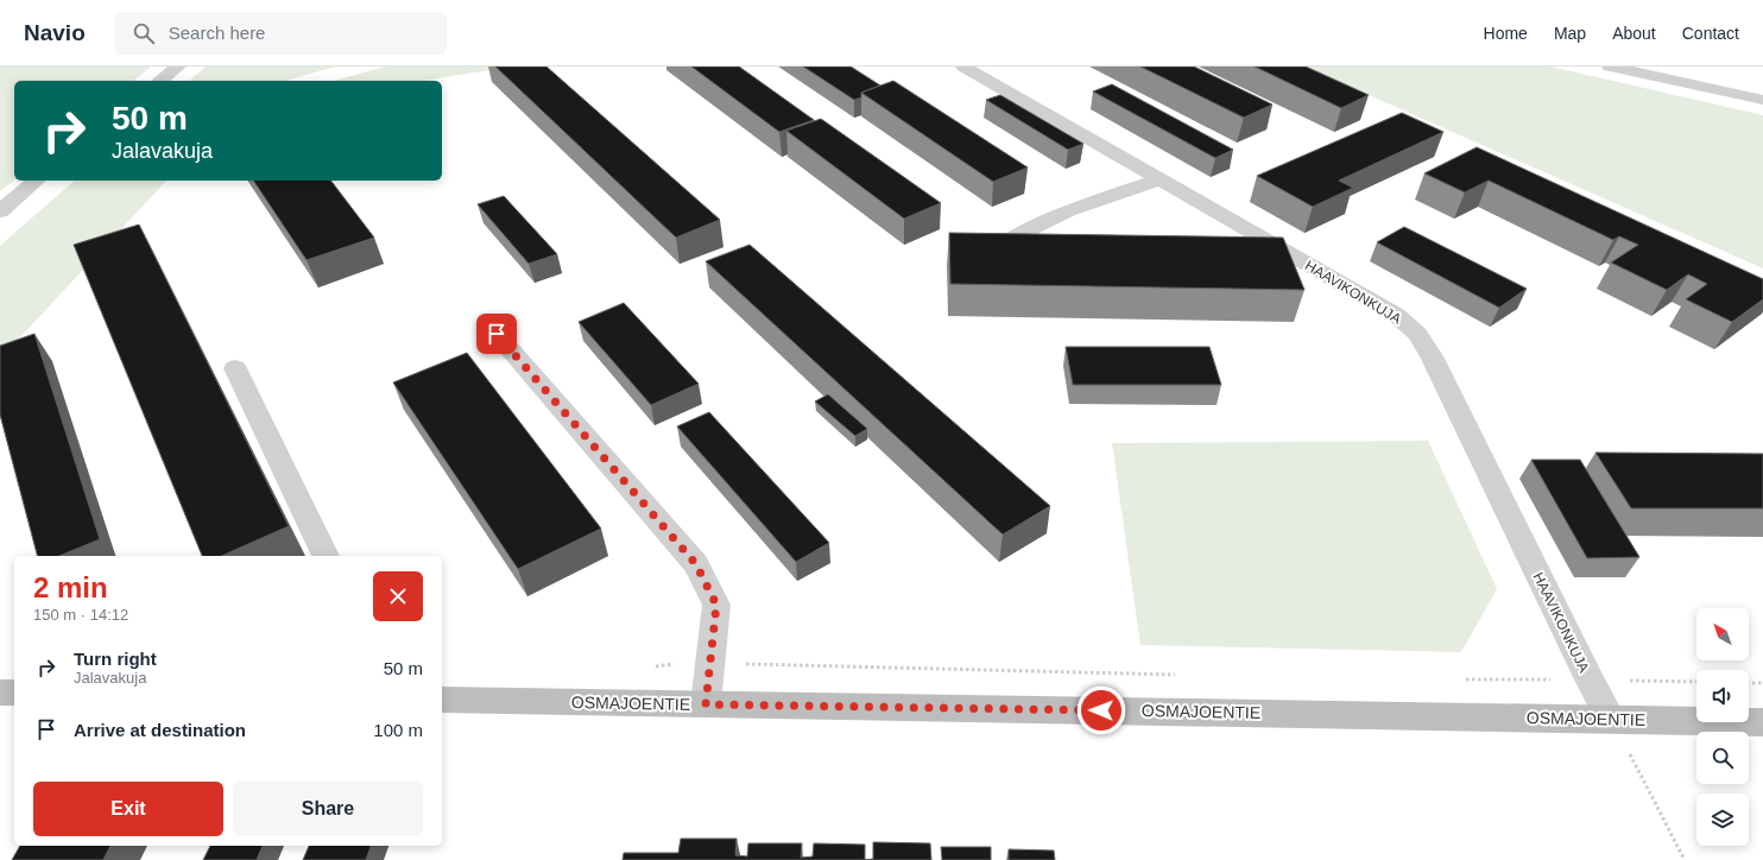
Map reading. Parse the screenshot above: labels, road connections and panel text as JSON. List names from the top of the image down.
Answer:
{
  "streets": {
    "street": ["HAAVIKONKUJA", "OSMAJOENTIE"]
  },
  "crossings": [
    ["HAAVIKONKUJA", "OSMAJOENTIE"]
  ],
  "north": "top left",
  "page": {
    "header": "Navio",
    "search": "Search here",
    "nav": [
      "Home",
      "Map",
      "About",
      "Contact"
    ],
    "turn": ["50 m", "Jalavakuja"],
    "heading": ["2 min", "150 m · 14:12"],
    "list": [
      {
        "name": "Turn right",
        "note": "Jalavakuja",
        "value": "50 m"
      },
      {
        "name": "Arrive at destination",
        "value": "100 m"
      }
    ],
    "buttons": ["Exit", "Share"]
  }
}
